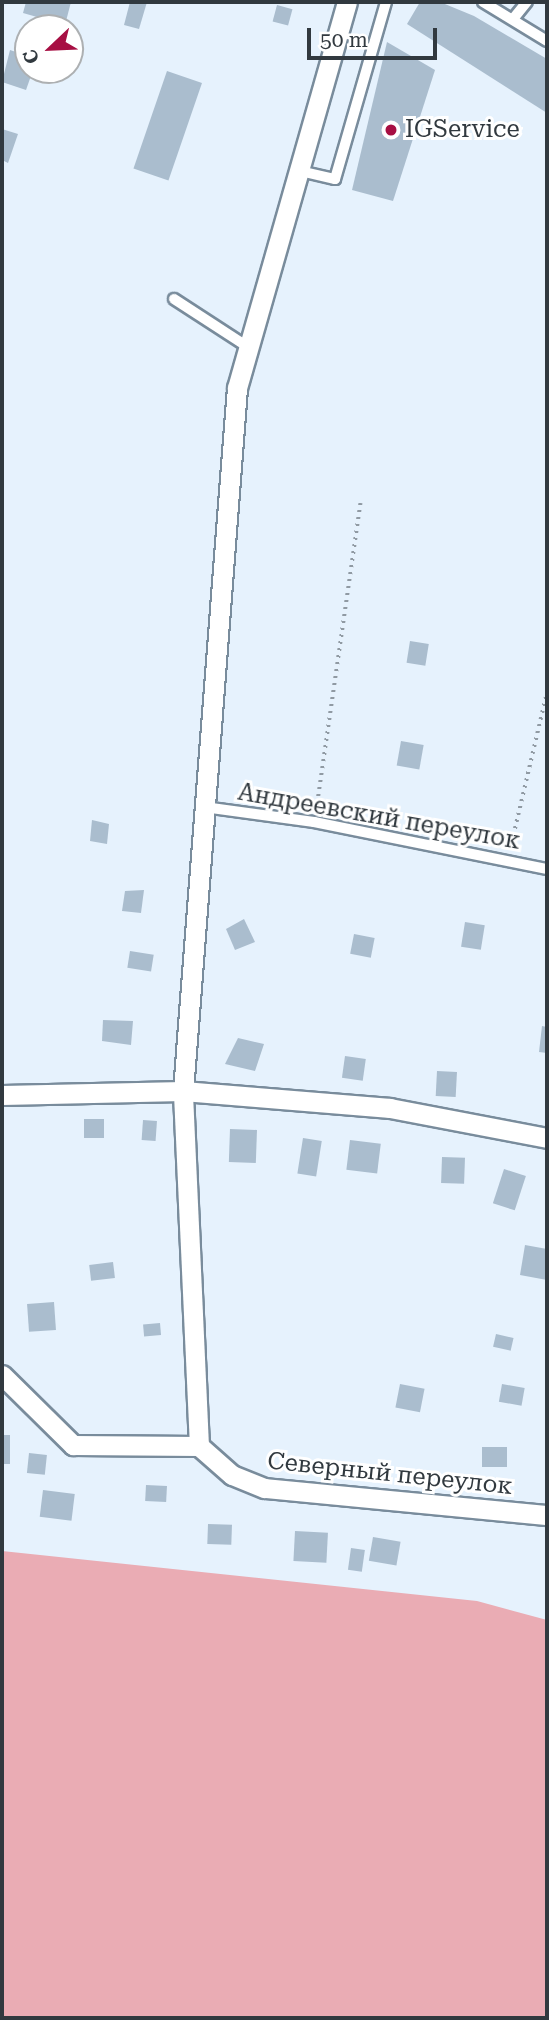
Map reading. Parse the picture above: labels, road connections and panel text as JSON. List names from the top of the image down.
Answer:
{
  "streets": {
    "street": ["Северный переулок"],
    "lane": ["Андреевский переулок"]
  },
  "places": ["IGService"],
  "scale_bar": "50 m",
  "north": "bottom left"
}
